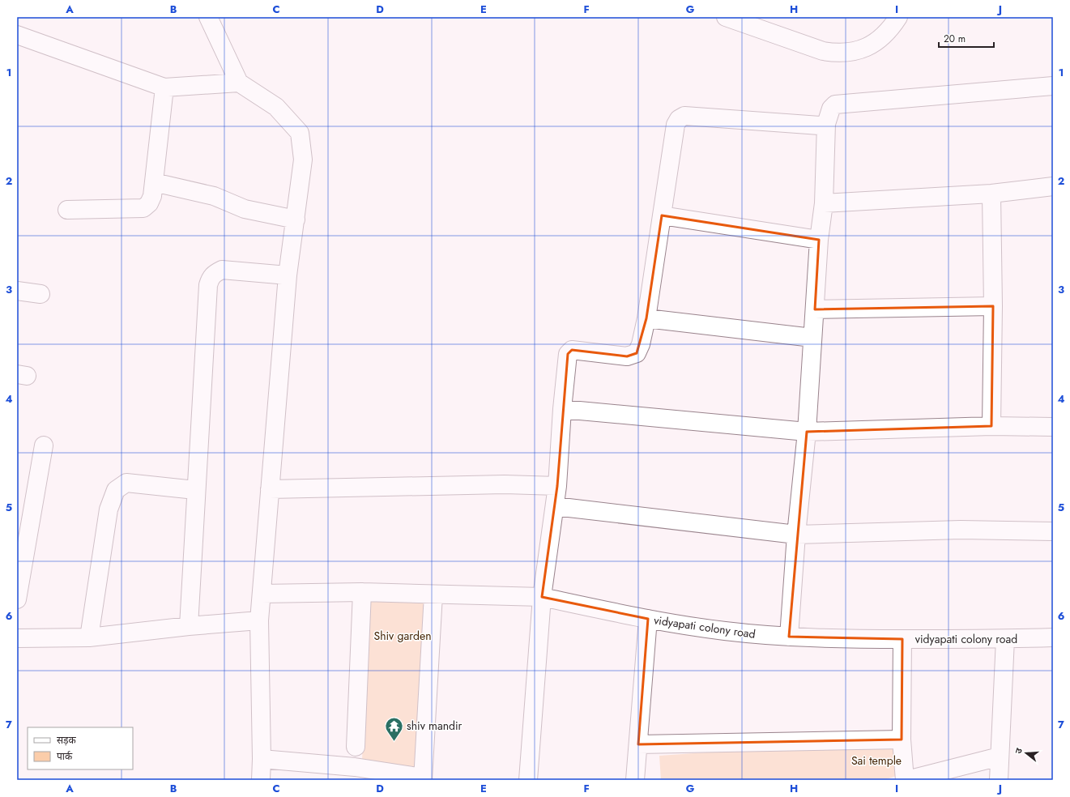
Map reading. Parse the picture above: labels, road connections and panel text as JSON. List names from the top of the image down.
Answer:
{
  "streets": {
    "street": ["vidyapati colony road"]
  },
  "parks": ["Shiv garden", "Sai temple"],
  "places": {
    "temple": ["shiv mandir"]
  },
  "legend": ["सड़क", "पार्क"],
  "scale_bar": "20 m",
  "north": "left",
  "grid": {
    "columns": [
      "A",
      "B",
      "C",
      "D",
      "E",
      "F",
      "G",
      "H",
      "I",
      "J"
    ],
    "rows": [
      "1",
      "2",
      "3",
      "4",
      "5",
      "6",
      "7"
    ]
  }
}
